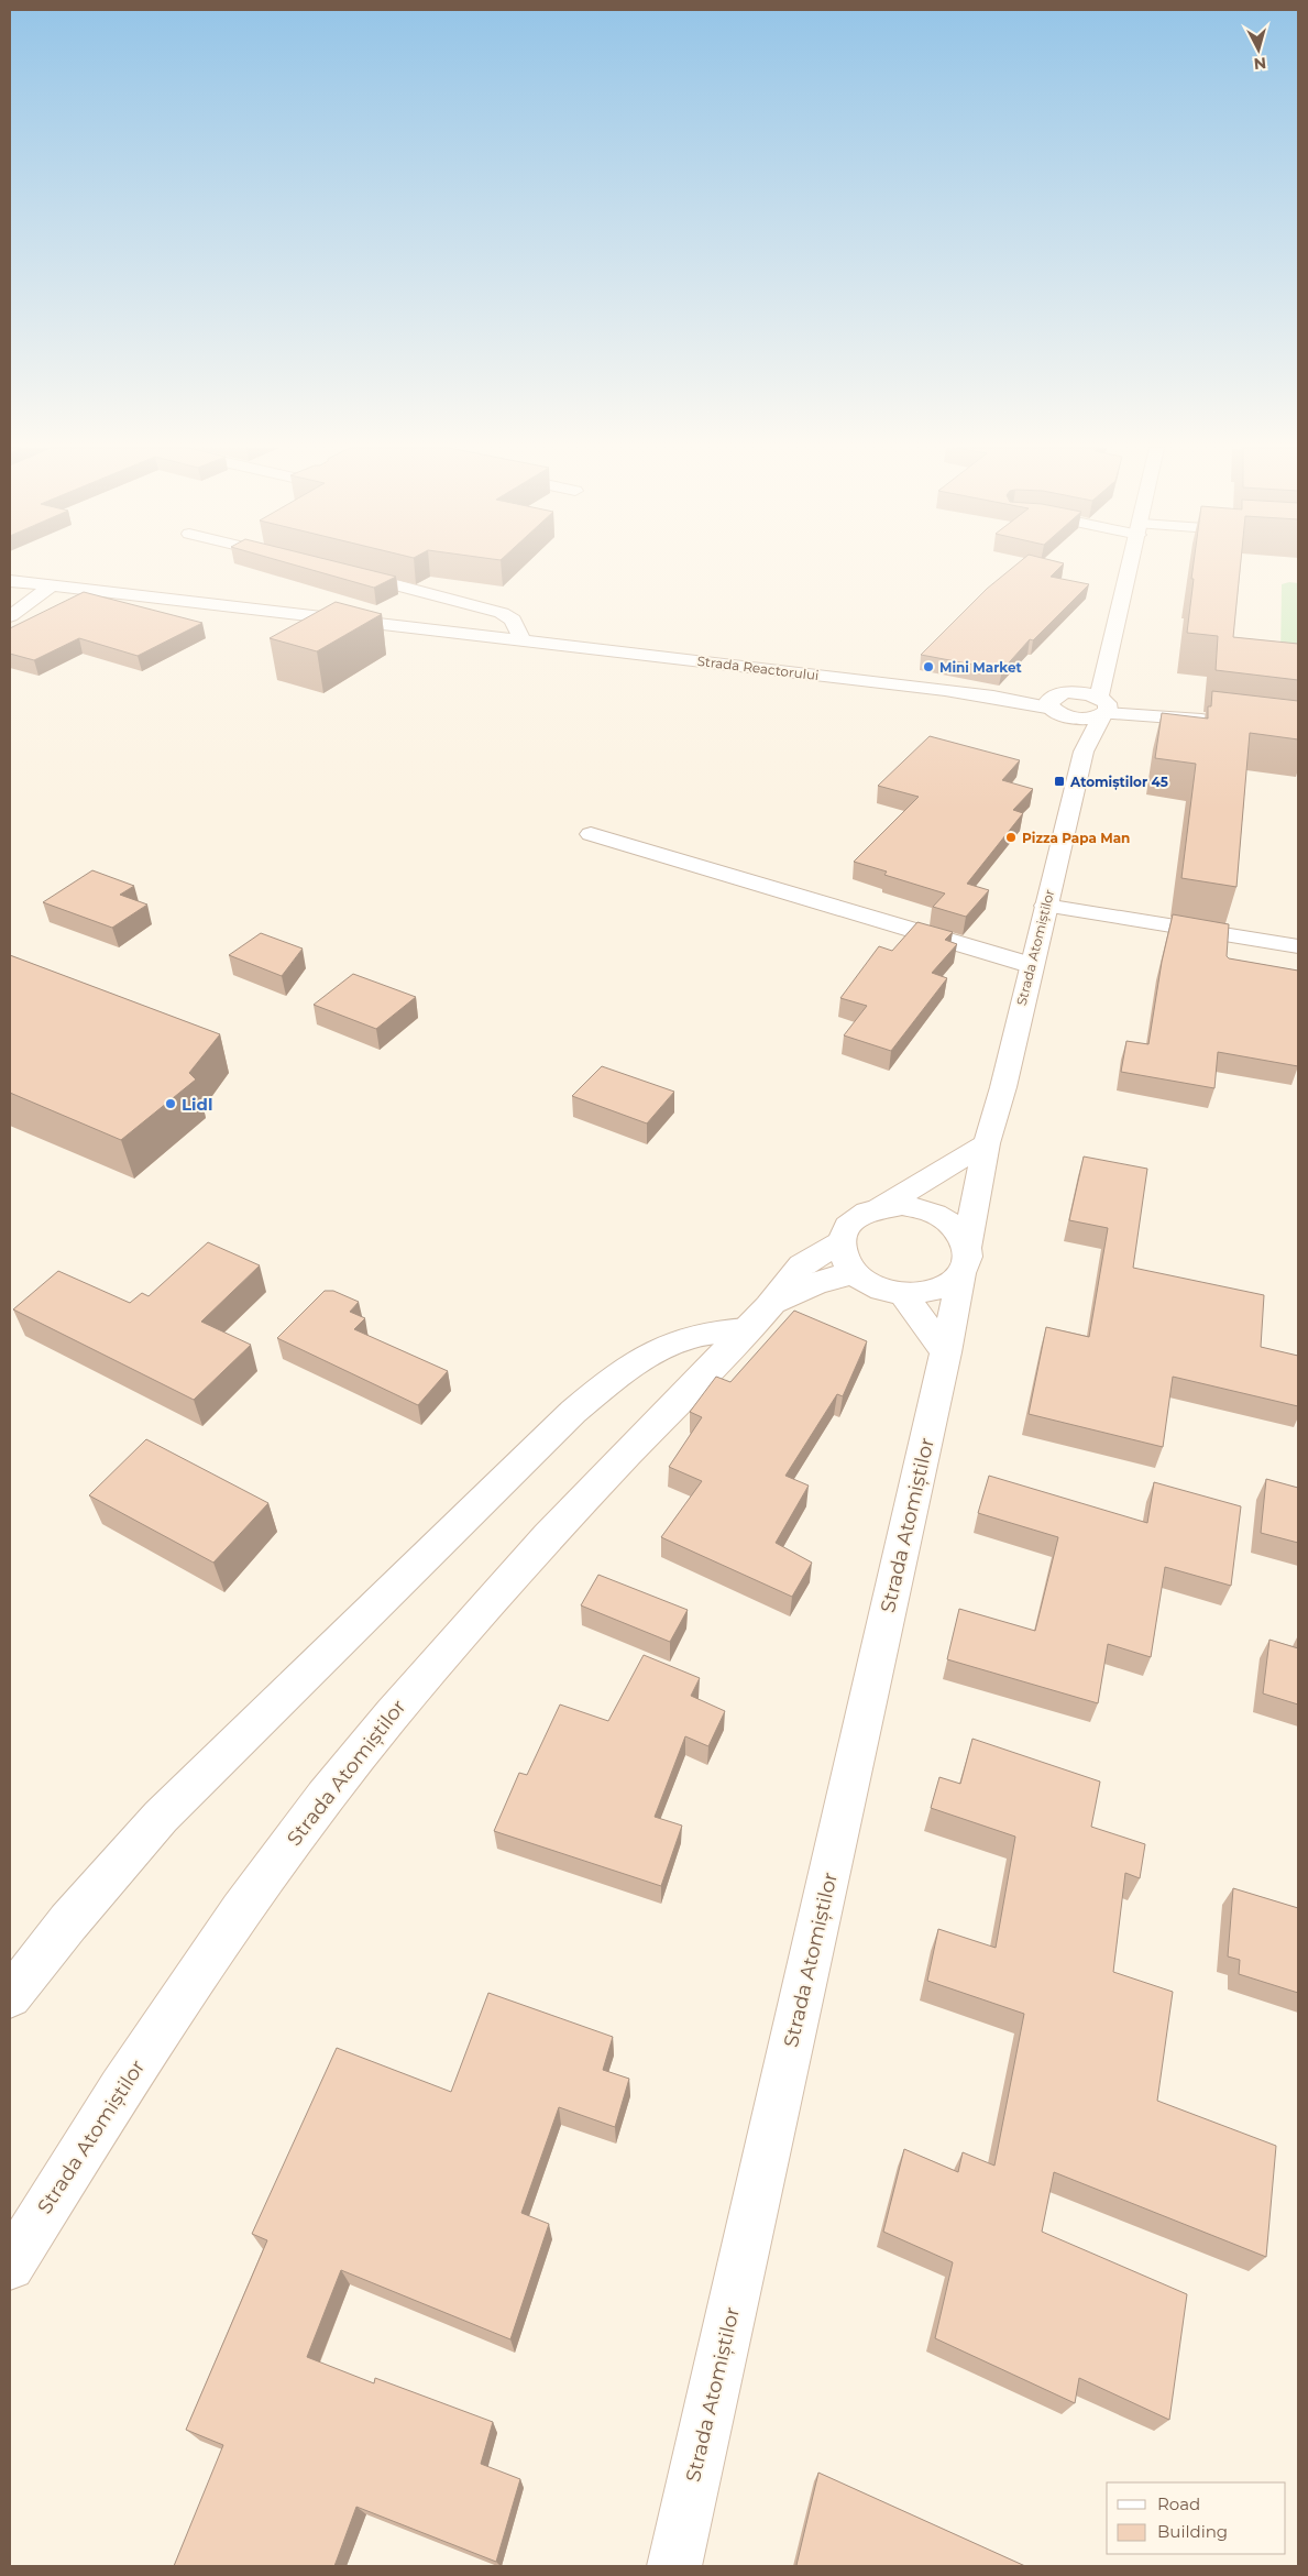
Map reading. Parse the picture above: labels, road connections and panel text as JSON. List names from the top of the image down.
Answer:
{
  "streets": {
    "street": ["Strada Reactorului", "Strada Atomiștilor"]
  },
  "crossings": [
    ["Strada Reactorului", "Strada Atomiștilor"]
  ],
  "places": {
    "other": ["Mini Market", "Pizza Papa Man", "Lidl"],
    "transit": ["Atomiștilor 45"]
  },
  "legend": ["Road", "Building"],
  "north": "bottom"
}
